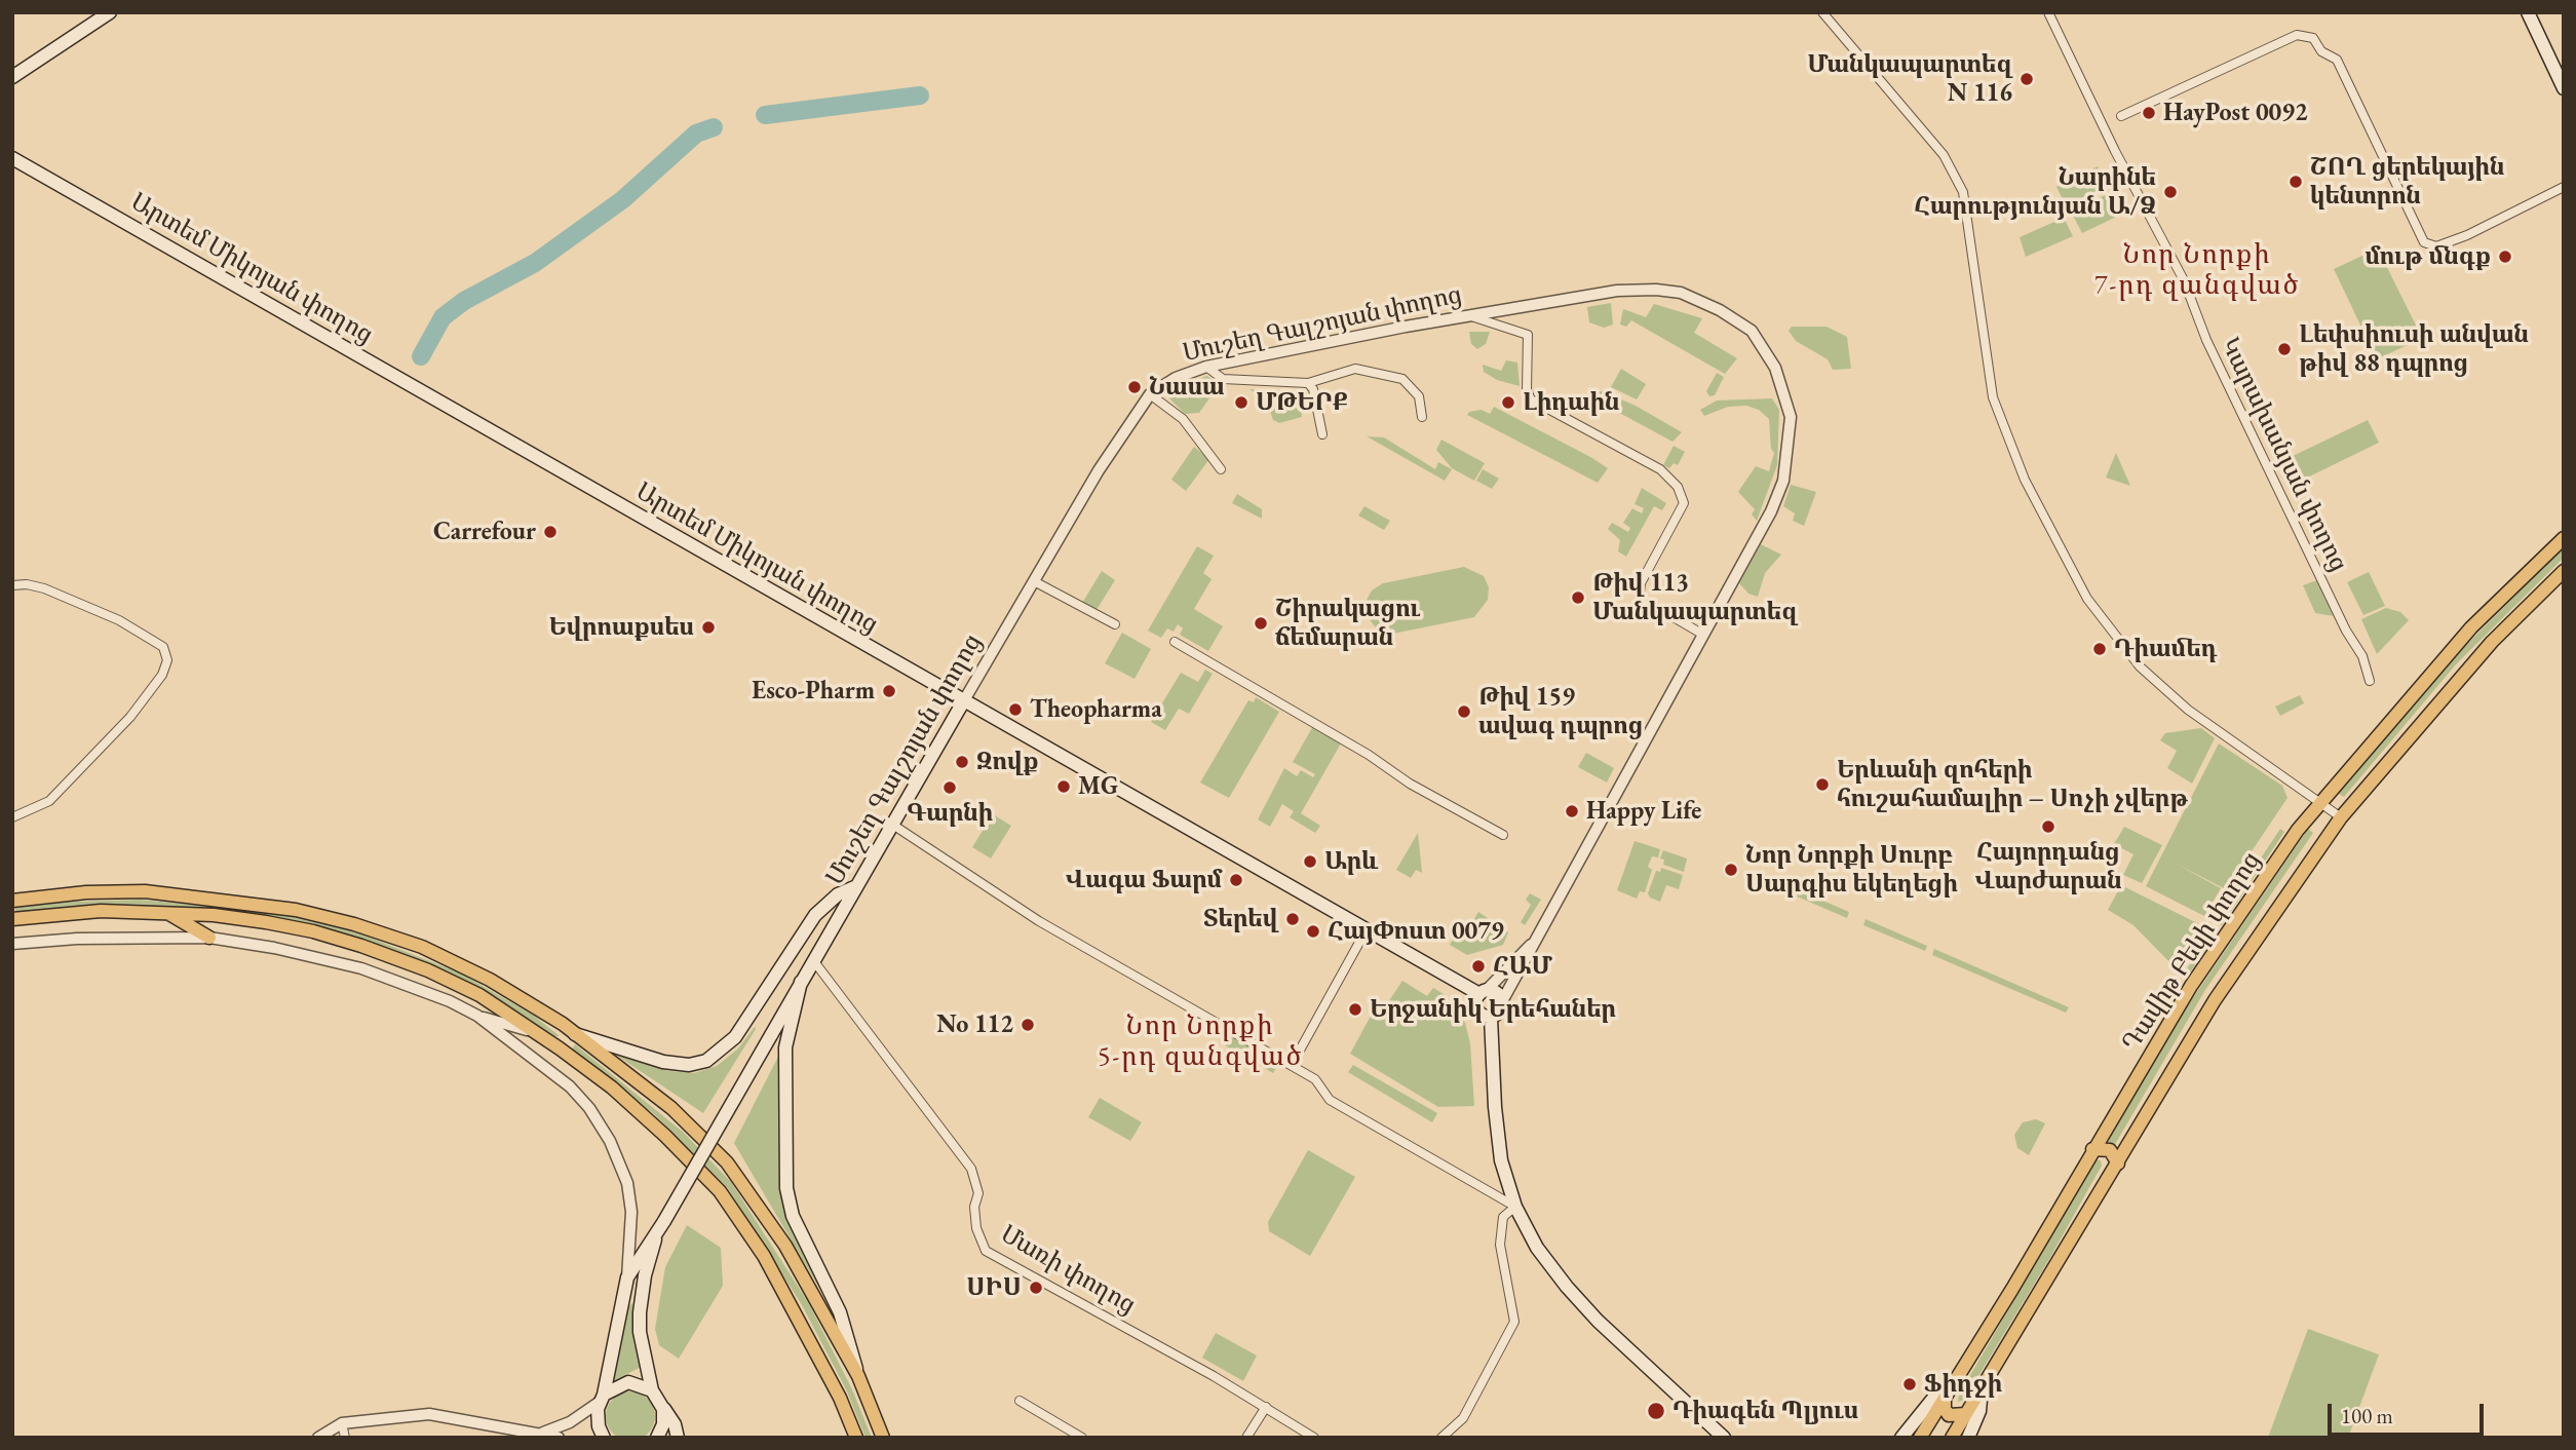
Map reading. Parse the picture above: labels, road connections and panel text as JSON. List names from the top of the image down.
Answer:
{
  "streets": {
    "main road": ["Արտեմ Միկոյան փողոց", "Մուշեղ Գալշոյան փողոց", "Դավիթ Բեկի փողոց"],
    "street": ["Կարախանյան փողոց", "Մառի փողոց"]
  },
  "crossings": [
    ["Արտեմ Միկոյան փողոց", "Մուշեղ Գալշոյան փողոց"],
    ["Մուշեղ Գալշոյան փողոց", "Մառի փողոց"]
  ],
  "districts": ["Նոր Նորքի 7-րդ զանգված", "Նոր Նորքի 5-րդ զանգված"],
  "places": [
    "Մանկապարտեզ N 116",
    "HayPost 0092",
    "ՇՈՂ ցերեկային կենտրոն",
    "Նարինե Հարությունյան Ա/Ձ",
    "մութ մնգք",
    "Լեփսիուսի անվան թիվ 88 դպրոց",
    "Նասա",
    "ՄԹԵՐՔ",
    "Լիդաին",
    "Carrefour",
    "Թիվ 113 Մանկապարտեզ",
    "Շիրակացու ճեմարան",
    "Եվրոաքսես",
    "Դիամեդ",
    "Esco-Pharm",
    "Theopharma",
    "Թիվ 159 ավագ դպրոց",
    "Զովք",
    "Երևանի զոհերի հուշահամալիր – Սոչի չվերթ",
    "MG",
    "Գարնի",
    "Happy Life",
    "Հայորդանց Վարժարան",
    "Արև",
    "Նոր Նորքի Սուրբ Սարգիս եկեղեցի",
    "Վագա Ֆարմ",
    "Տերեվ",
    "ՀայՓոստ 0079",
    "ՀԱՄ",
    "Երջանիկ Երեհաներ",
    "No 112",
    "ՍԻՍ",
    "Ֆիդջի",
    "Դիագեն Պլյուս"
  ],
  "scale_bar": "100 m"
}
